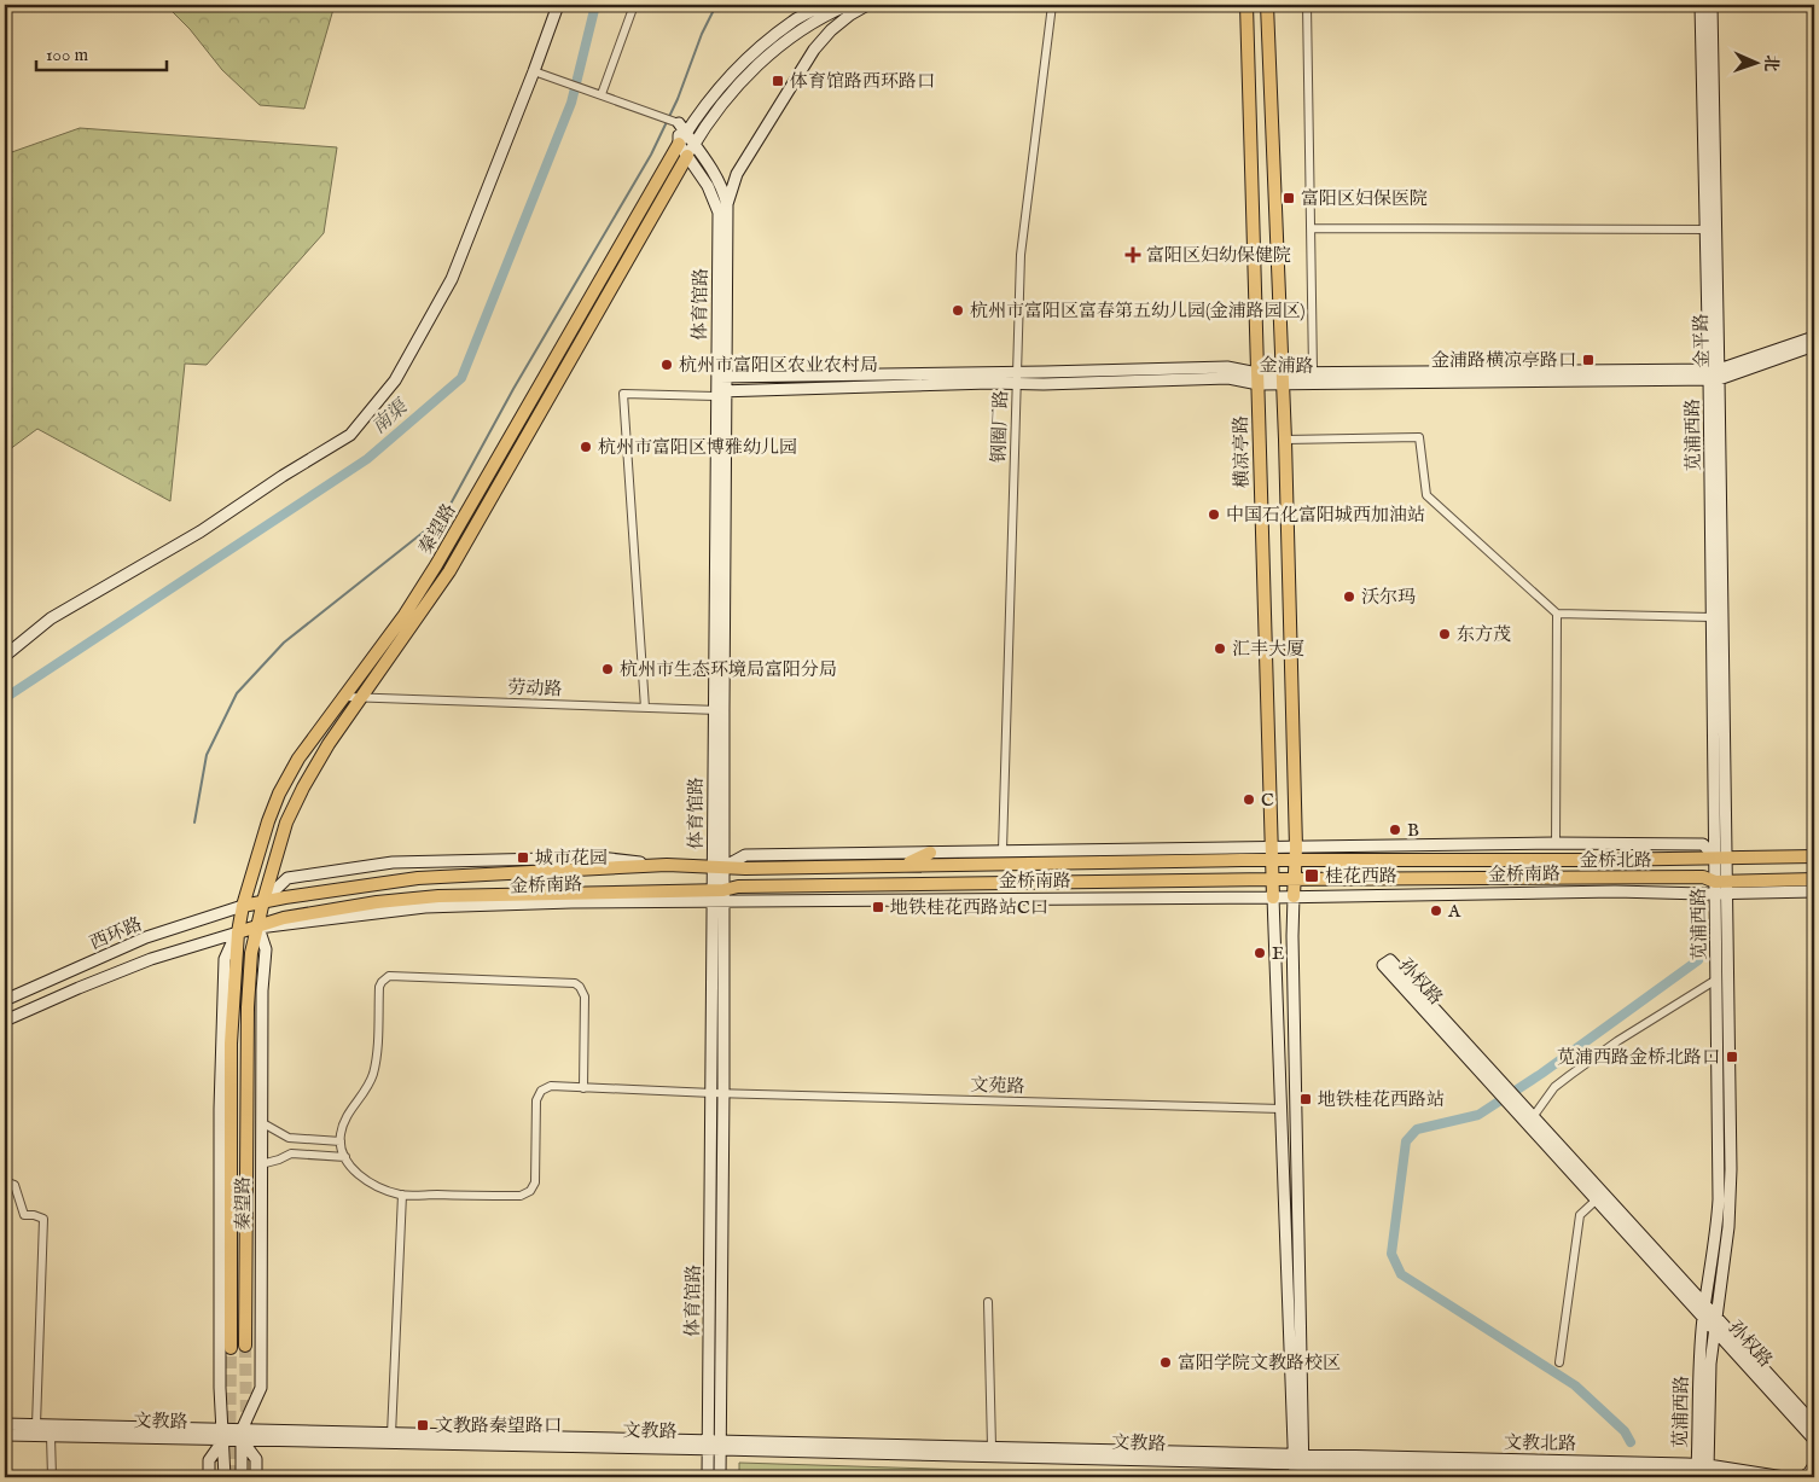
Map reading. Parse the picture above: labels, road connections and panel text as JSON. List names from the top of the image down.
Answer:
{
  "streets": {
    "main road": [
      "体育馆路",
      "金平路",
      "金浦路",
      "苋浦西路",
      "横凉亭路",
      "秦望路",
      "金桥北路",
      "金桥南路",
      "西环路",
      "孙权路",
      "文教路",
      "文教北路"
    ],
    "street": ["钢圈厂路", "劳动路", "文苑路"]
  },
  "crossings": [
    ["体育馆路", "金浦路"],
    ["体育馆路", "秦望路"],
    ["体育馆路", "劳动路"],
    ["体育馆路", "金桥南路"],
    ["体育馆路", "文苑路"],
    ["体育馆路", "文教路"],
    ["金平路", "金浦路"],
    ["金平路", "苋浦西路"],
    ["金平路", "金桥北路"],
    ["金浦路", "钢圈厂路"],
    ["金浦路", "苋浦西路"],
    ["金浦路", "横凉亭路"],
    ["钢圈厂路", "金桥南路"],
    ["苋浦西路", "金桥北路"],
    ["苋浦西路", "金桥南路"],
    ["苋浦西路", "孙权路"],
    ["苋浦西路", "文教北路"],
    ["横凉亭路", "金桥北路"],
    ["横凉亭路", "金桥南路"],
    ["秦望路", "劳动路"],
    ["秦望路", "金桥南路"],
    ["秦望路", "西环路"],
    ["秦望路", "文教路"],
    ["金桥北路", "金桥南路"],
    ["金桥南路", "西环路"],
    ["文教路", "文教北路"]
  ],
  "water": ["南渠"],
  "places": {
    "transit": [
      "体育馆路西环路口",
      "富阳区妇保医院",
      "金浦路横凉亭路口",
      "城市花园",
      "桂花西路",
      "地铁桂花西路站C口",
      "苋浦西路金桥北路口",
      "地铁桂花西路站",
      "文教路秦望路口"
    ],
    "health": ["富阳区妇幼保健院"],
    "other": [
      "杭州市富阳区富春第五幼儿园(金浦路园区)",
      "杭州市富阳区农业农村局",
      "杭州市富阳区博雅幼儿园",
      "中国石化富阳城西加油站",
      "沃尔玛",
      "东方茂",
      "汇丰大厦",
      "杭州市生态环境局富阳分局",
      "C",
      "B",
      "A",
      "E",
      "富阳学院文教路校区"
    ]
  },
  "scale_bar": "100 m",
  "north": "right"
}
